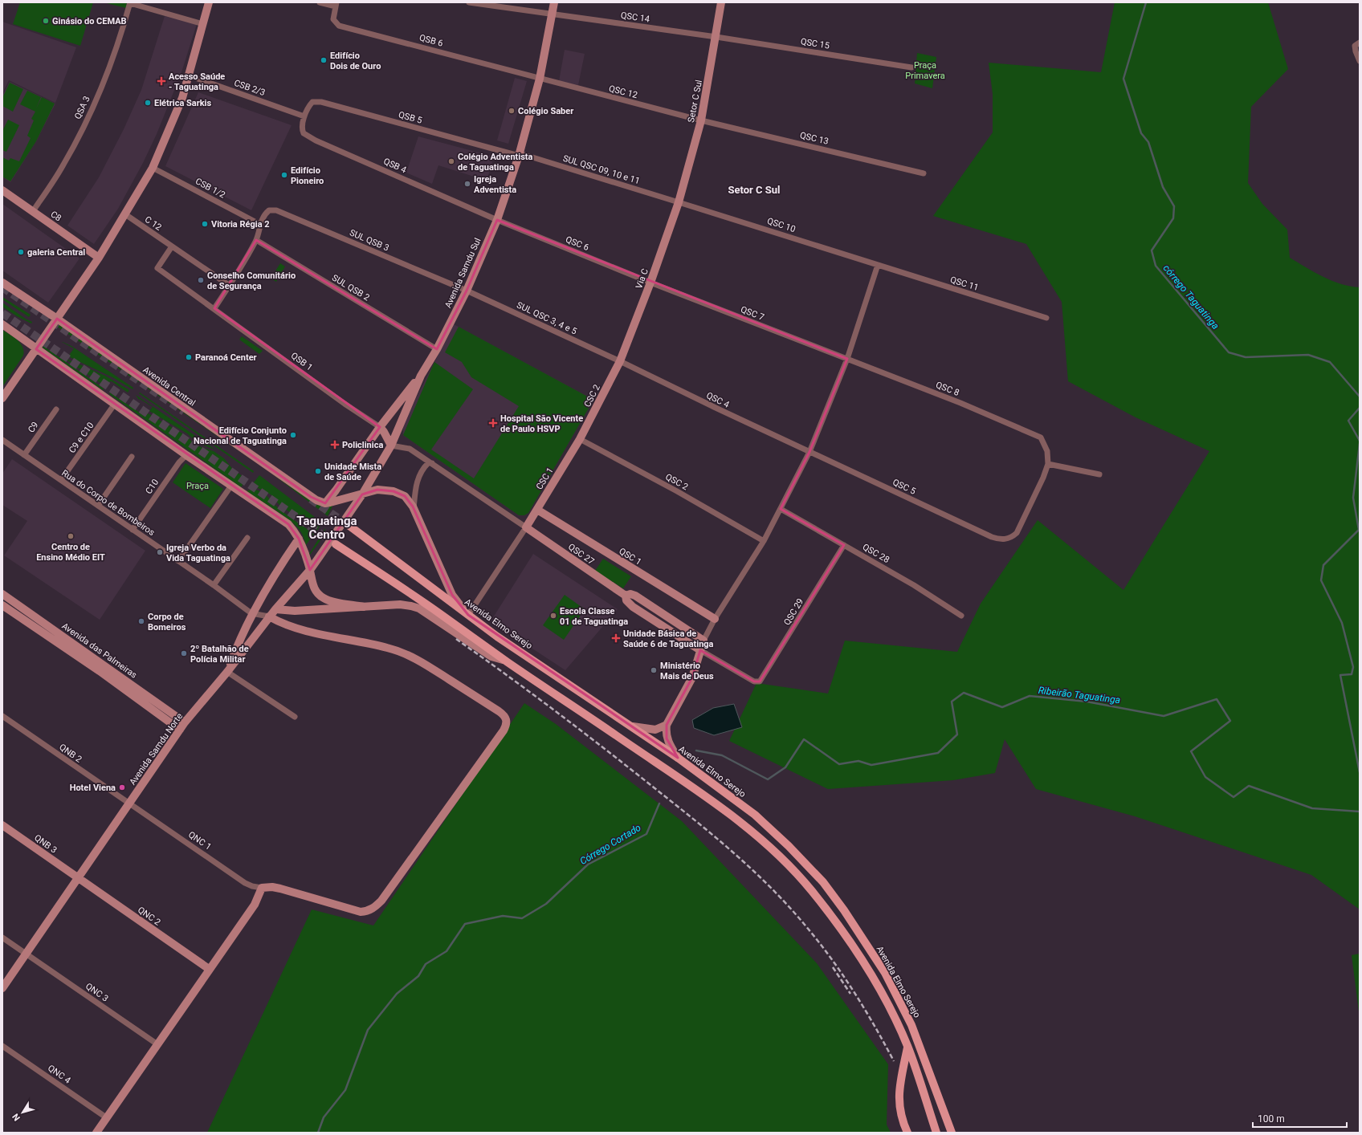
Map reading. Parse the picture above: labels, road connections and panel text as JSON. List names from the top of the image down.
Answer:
{
  "streets": {
    "main road": [
      "Setor C Sul",
      "C8",
      "Avenida Samdu Sul",
      "Via C",
      "Avenida Central",
      "CSC 2",
      "CSC 1",
      "QSC 27",
      "QSC 1",
      "Avenida Elmo Serejo",
      "Avenida das Palmeiras",
      "Avenida Samdu Norte",
      "QNB 3",
      "QNC 2"
    ],
    "street": [
      "QSC 14",
      "QSB 6",
      "QSC 15",
      "CSB 2/3",
      "QSC 12",
      "QSA 3",
      "QSB 5",
      "QSC 13",
      "QSB 4",
      "SUL QSC 09, 10 e 11",
      "CSB 1/2",
      "C 12",
      "QSC 10",
      "SUL QSB 3",
      "QSC 6",
      "QSC 11",
      "SUL QSB 2",
      "QSC 7",
      "SUL QSC 3, 4 e 5",
      "QSB 1",
      "QSC 8",
      "QSC 4",
      "C9",
      "C9 e C10",
      "QSC 2",
      "C10",
      "QSC 5",
      "Rua do Corpo de Bombeiros",
      "QSC 28",
      "QSC 29",
      "QNB 2",
      "QNC 1",
      "QNC 3",
      "QNC 4"
    ]
  },
  "crossings": [
    ["QSC 14", "QSC 15"],
    ["QSC 14", "Setor C Sul"],
    ["QSC 14", "Avenida Samdu Sul"],
    ["QSB 6", "QSC 12"],
    ["QSB 6", "Avenida Samdu Sul"],
    ["QSC 15", "Setor C Sul"],
    ["CSB 2/3", "QSB 5"],
    ["CSB 2/3", "QSB 4"],
    ["QSC 12", "Setor C Sul"],
    ["QSC 12", "QSC 13"],
    ["QSC 12", "Avenida Samdu Sul"],
    ["Setor C Sul", "QSC 13"],
    ["Setor C Sul", "SUL QSC 09, 10 e 11"],
    ["Setor C Sul", "QSC 10"],
    ["Setor C Sul", "Via C"],
    ["QSA 3", "C8"],
    ["QSB 5", "QSB 4"],
    ["QSB 5", "SUL QSC 09, 10 e 11"],
    ["QSB 5", "Avenida Samdu Sul"],
    ["QSB 4", "QSC 6"],
    ["QSB 4", "Avenida Samdu Sul"],
    ["SUL QSC 09, 10 e 11", "QSC 10"],
    ["SUL QSC 09, 10 e 11", "Avenida Samdu Sul"],
    ["SUL QSC 09, 10 e 11", "Via C"],
    ["CSB 1/2", "SUL QSB 3"],
    ["C 12", "QSB 1"],
    ["QSC 10", "Via C"],
    ["QSC 10", "QSC 11"],
    ["SUL QSB 3", "Avenida Samdu Sul"],
    ["SUL QSB 3", "SUL QSC 3, 4 e 5"],
    ["QSC 6", "Avenida Samdu Sul"],
    ["QSC 6", "Via C"],
    ["QSC 6", "QSC 7"],
    ["Avenida Samdu Sul", "SUL QSB 2"],
    ["Avenida Samdu Sul", "SUL QSC 3, 4 e 5"],
    ["Avenida Samdu Sul", "Avenida Samdu Norte"],
    ["Via C", "QSC 7"],
    ["Via C", "SUL QSC 3, 4 e 5"],
    ["Via C", "CSC 2"],
    ["Via C", "QSC 4"],
    ["QSC 7", "QSC 8"],
    ["SUL QSC 3, 4 e 5", "CSC 2"],
    ["SUL QSC 3, 4 e 5", "QSC 4"],
    ["QSC 8", "QSC 5"],
    ["CSC 2", "QSC 4"],
    ["CSC 2", "CSC 1"],
    ["CSC 2", "QSC 2"],
    ["QSC 4", "QSC 5"],
    ["C9", "Rua do Corpo de Bombeiros"],
    ["C9 e C10", "Rua do Corpo de Bombeiros"],
    ["CSC 1", "QSC 2"],
    ["CSC 1", "QSC 27"],
    ["CSC 1", "QSC 1"],
    ["C10", "Rua do Corpo de Bombeiros"],
    ["QSC 28", "QSC 29"],
    ["QSC 27", "QSC 29"],
    ["Avenida das Palmeiras", "Avenida Samdu Norte"],
    ["Avenida Samdu Norte", "QNB 2"],
    ["Avenida Samdu Norte", "QNC 1"],
    ["Avenida Samdu Norte", "QNB 3"],
    ["Avenida Samdu Norte", "QNC 2"],
    ["Avenida Samdu Norte", "QNC 3"],
    ["QNB 2", "QNC 1"],
    ["QNB 3", "QNC 2"]
  ],
  "districts": ["Setor C Sul", "Taguatinga Centro"],
  "water": ["córrego Taguatinga", "Ribeirão Taguatinga", "Córrego Cortado"],
  "parks": ["Praça Primavera", "Praça"],
  "places": {
    "other": [
      "Ginásio do CEMAB",
      "Edifício Dois de Ouro",
      "Elétrica Sarkis",
      "Colégio Saber",
      "Colégio Adventista de Taguatinga",
      "Edifício Pioneiro",
      "Igreja Adventista",
      "Vitoria Régia 2",
      "galeria Central",
      "Conselho Comunitário de Segurança",
      "Paranoá Center",
      "Edifício Conjunto Nacional de Taguatinga",
      "Unidade Mista de Saúde",
      "Centro de Ensino Médio EIT",
      "Igreja Verbo da Vida Taguatinga",
      "Escola Classe 01 de Taguatinga",
      "Corpo de Bomeiros",
      "2º Batalhão de Polícia Militar",
      "Ministério Mais de Deus",
      "Hotel Viena"
    ],
    "health": [
      "Acesso Saúde - Taguatinga",
      "Hospital São Vicente de Paulo HSVP",
      "Policlinica",
      "Unidade Básica de Saúde 6 de Taguatinga"
    ]
  },
  "scale_bar": "100 m",
  "north": "bottom left"
}
